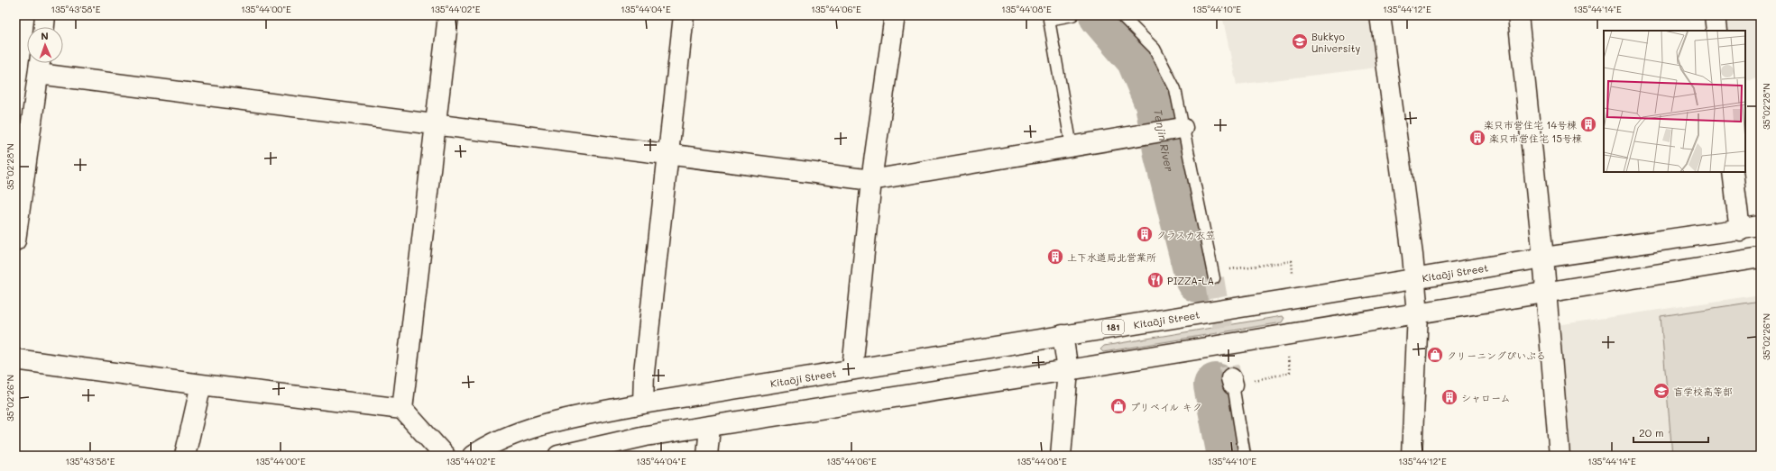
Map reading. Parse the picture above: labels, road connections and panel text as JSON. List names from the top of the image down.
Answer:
{
  "streets": {
    "street": ["Kitaōji Street", "181"]
  },
  "water": ["Tenjin River"],
  "places": {
    "school or university": ["Bukkyo University", "盲学校高等部"],
    "building": [
      "楽只市営住宅 14号棟",
      "楽只市営住宅 15号棟",
      "クラスカ衣笠",
      "上下水道局北営業所",
      "シャローム"
    ],
    "restaurant": ["PIZZA-LA"],
    "shop": ["クリーニングぴいぷる", "プリベイル キク"]
  },
  "scale_bar": "20 m",
  "north": "top",
  "coordinates": [
    "135°43'58\"E",
    "135°44'00\"E",
    "135°44'02\"E",
    "135°44'04\"E",
    "135°44'06\"E",
    "135°44'08\"E",
    "135°44'10\"E",
    "135°44'12\"E",
    "135°44'14\"E",
    "35°02'28\"N",
    "35°02'26\"N"
  ]
}
